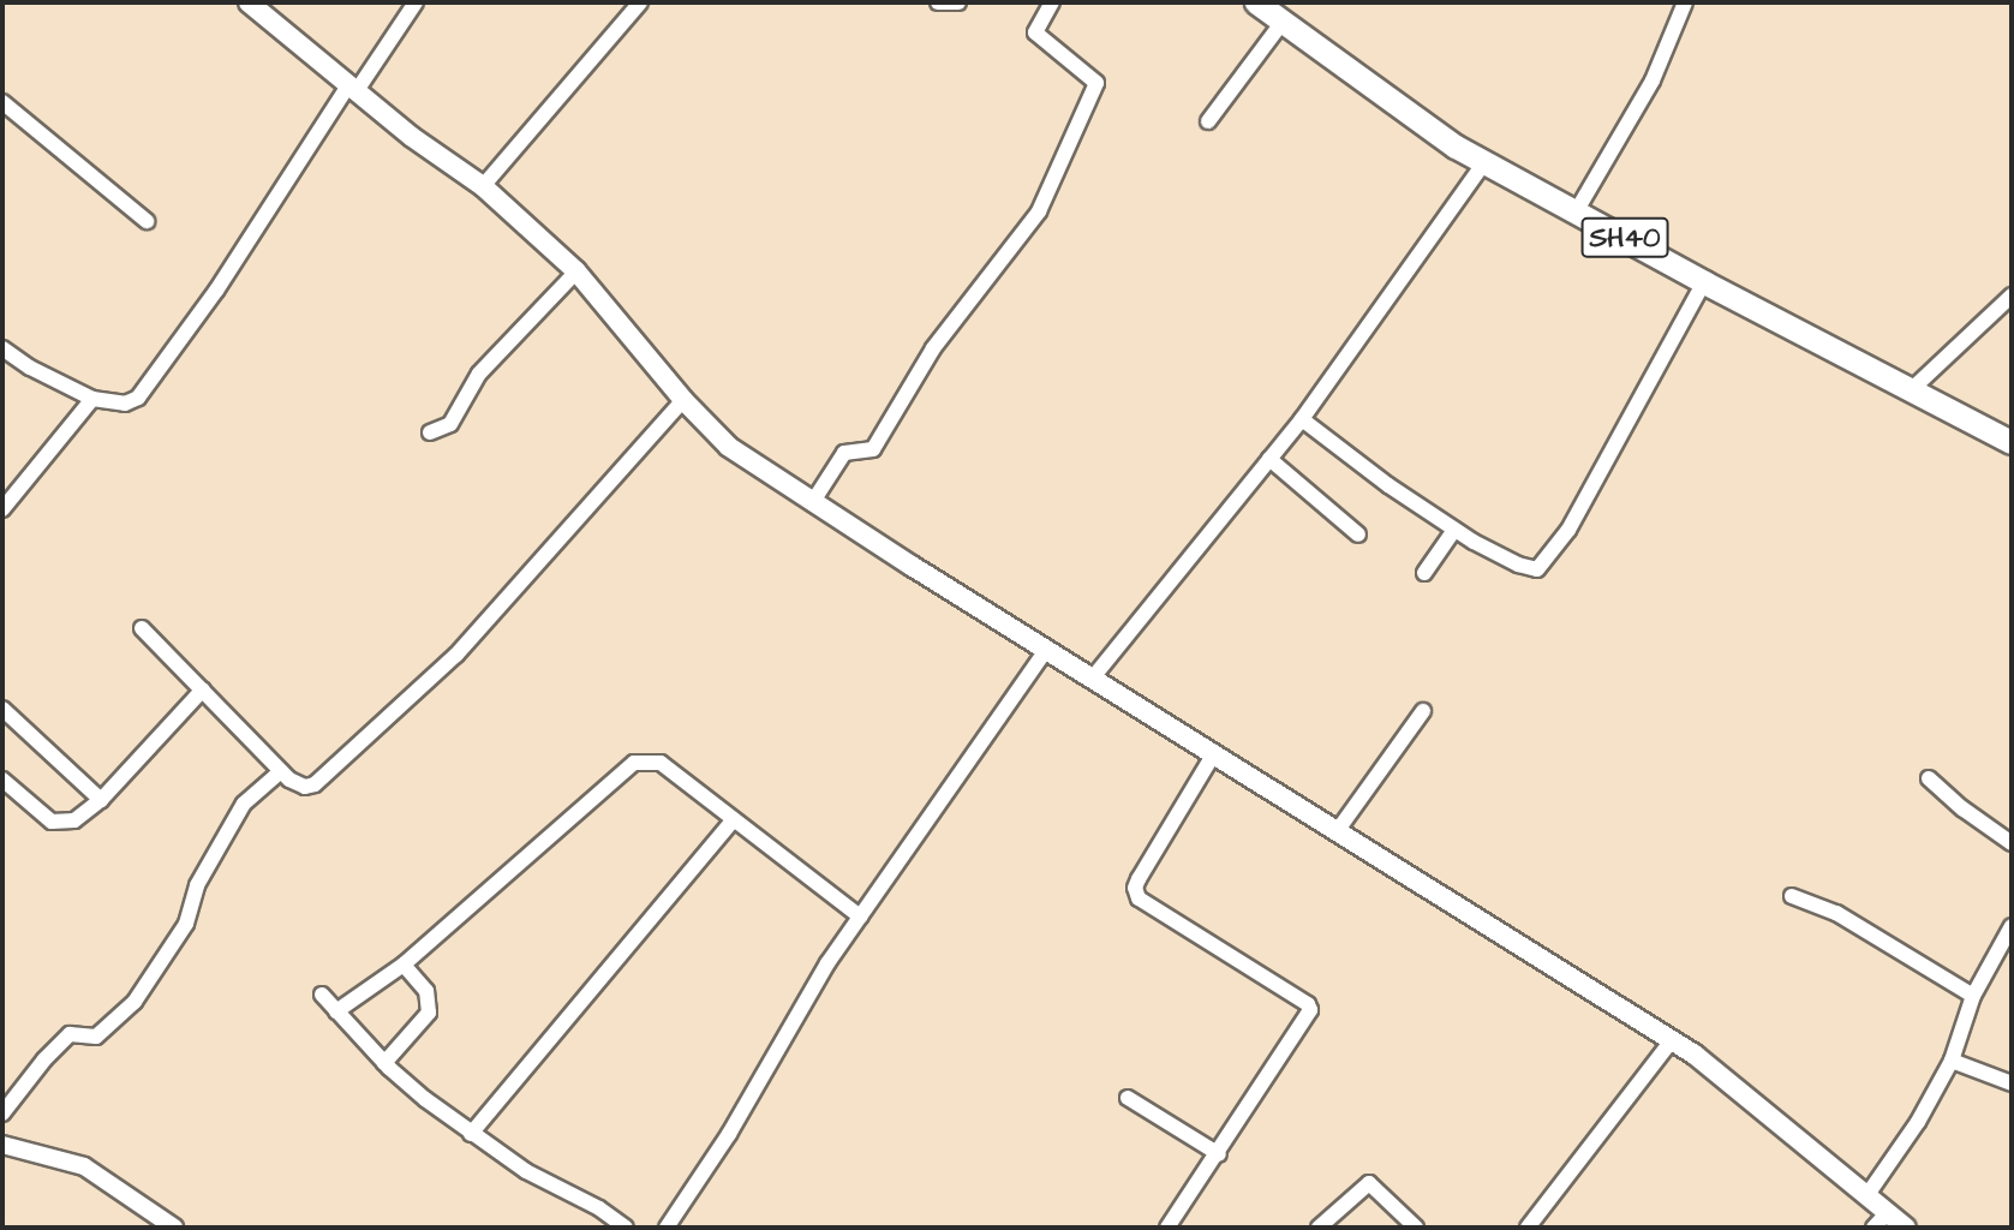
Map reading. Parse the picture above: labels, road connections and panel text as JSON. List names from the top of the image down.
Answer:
{
  "streets": {
    "main road": ["SH40"]
  }
}
